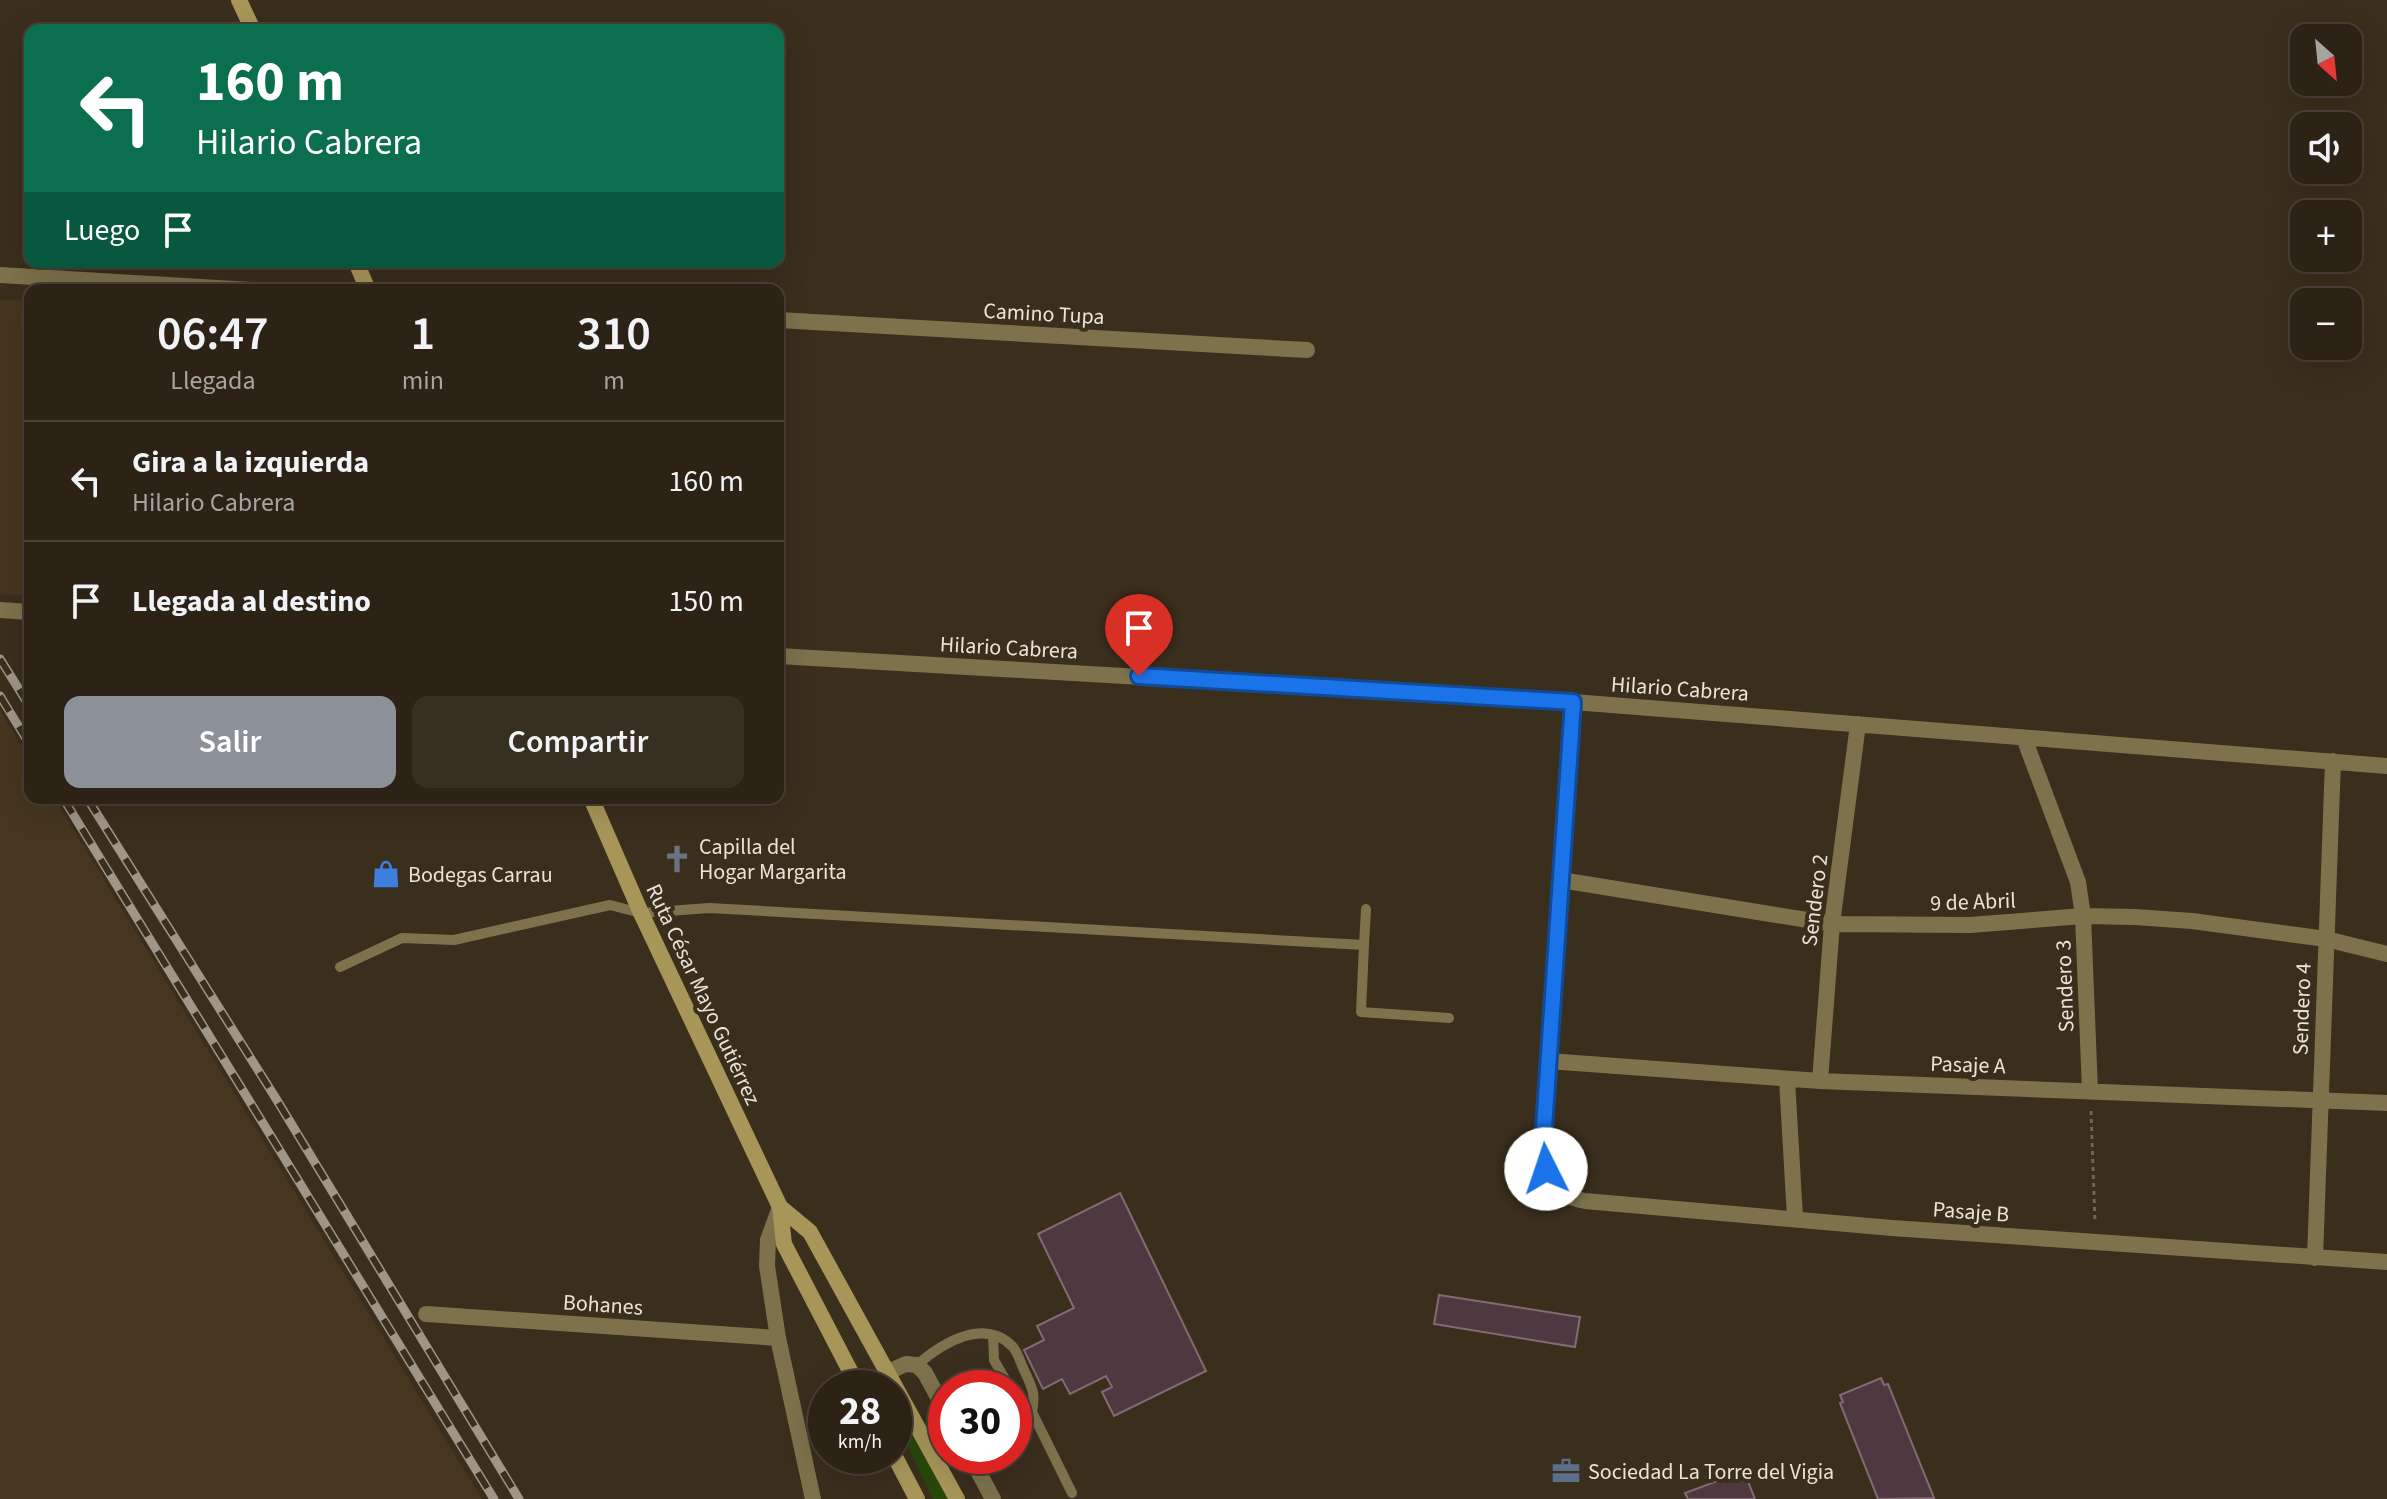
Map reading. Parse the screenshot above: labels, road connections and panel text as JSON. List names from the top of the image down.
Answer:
{
  "streets": {
    "main road": ["Ruta César Mayo Gutiérrez"],
    "street": [
      "Camino Tupa",
      "Hilario Cabrera",
      "Sendero 2",
      "9 de Abril",
      "Sendero 3",
      "Sendero 4",
      "Pasaje A",
      "Pasaje B",
      "Bohanes"
    ]
  },
  "crossings": [
    ["Hilario Cabrera", "Sendero 2"],
    ["Hilario Cabrera", "Sendero 3"],
    ["Hilario Cabrera", "Sendero 4"],
    ["Sendero 2", "9 de Abril"],
    ["Sendero 2", "Pasaje A"],
    ["9 de Abril", "Sendero 3"],
    ["9 de Abril", "Sendero 4"],
    ["Sendero 3", "Pasaje A"],
    ["Sendero 4", "Pasaje A"],
    ["Sendero 4", "Pasaje B"],
    ["Pasaje A", "Pasaje B"]
  ],
  "places": {
    "church": ["Capilla del Hogar Margarita"],
    "shop": ["Bodegas Carrau"],
    "office": ["Sociedad La Torre del Vigia"]
  },
  "north": "bottom right",
  "page": {
    "map_buttons": ["+", "−"],
    "turn": ["160 m", "Hilario Cabrera"],
    "then": "Luego",
    "eta": [
      "06:47",
      "Llegada",
      "1",
      "min",
      "310",
      "m"
    ],
    "list": [
      {
        "name": "Gira a la izquierda",
        "note": "Hilario Cabrera",
        "value": "160 m"
      },
      {
        "name": "Llegada al destino",
        "value": "150 m"
      }
    ],
    "buttons": ["Salir", "Compartir"],
    "speed": "28 km/h",
    "limit": "30"
  }
}
